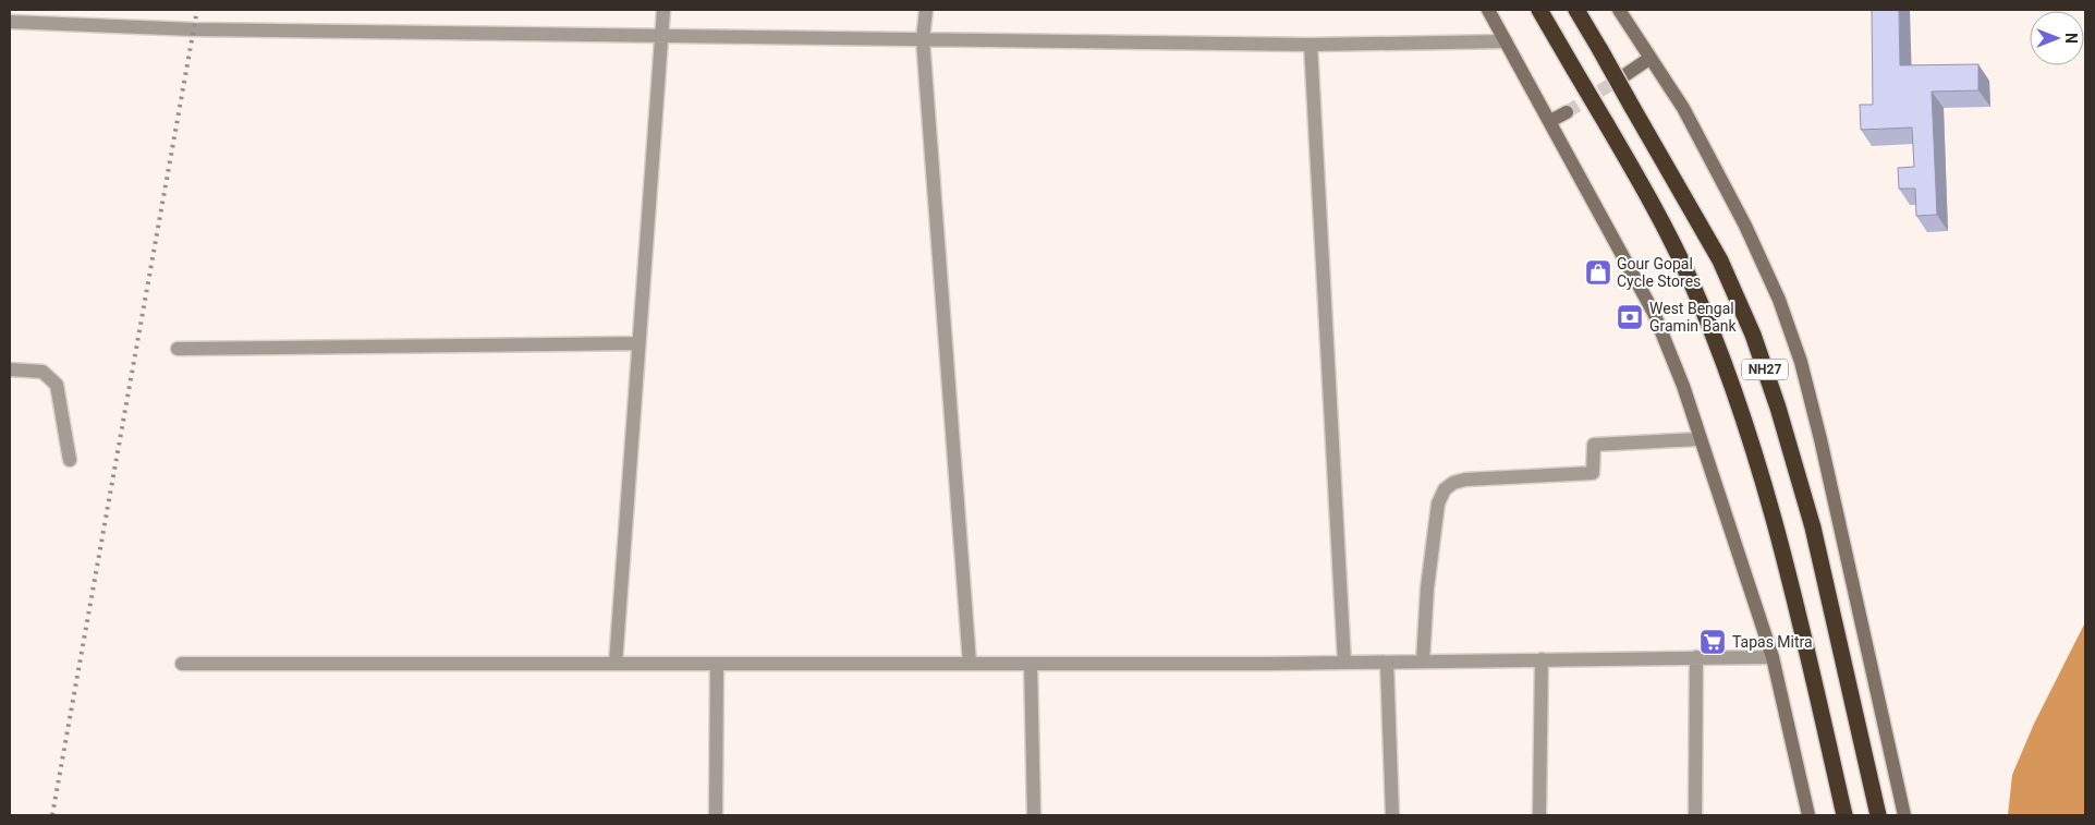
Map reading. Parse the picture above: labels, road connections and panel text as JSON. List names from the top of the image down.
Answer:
{
  "streets": {
    "highway": ["NH27"]
  },
  "places": {
    "shop": ["Gour Gopal Cycle Stores"],
    "bank": ["West Bengal Gramin Bank"],
    "supermarket": ["Tapas Mitra"]
  },
  "north": "right"
}
